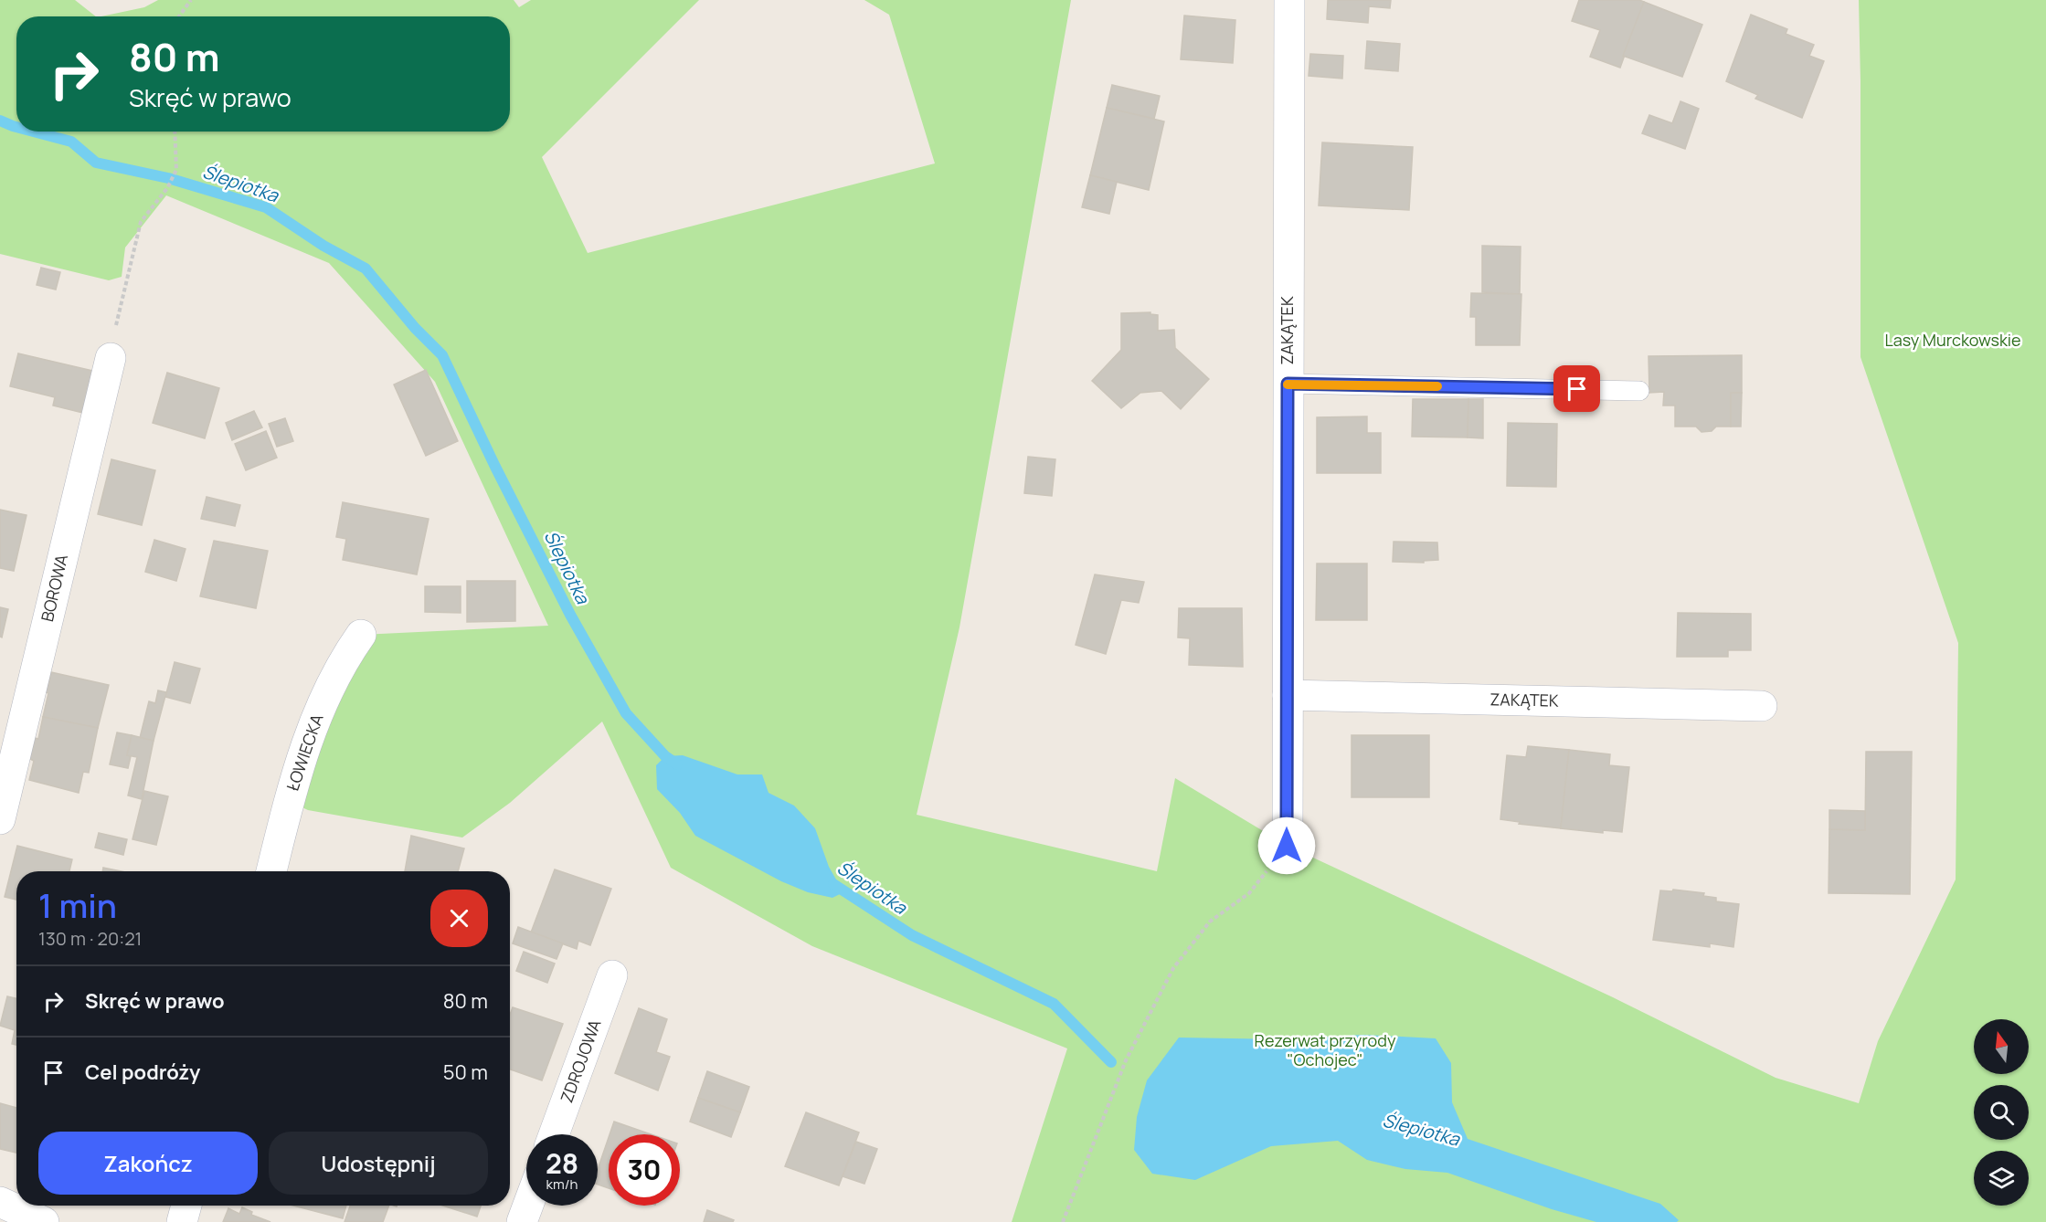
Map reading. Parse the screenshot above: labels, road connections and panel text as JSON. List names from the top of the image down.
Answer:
{
  "streets": {
    "street": [
      "ZAKĄTEK",
      "BOROWA",
      "ŁOWIECKA",
      "ZDROJOWA"
    ]
  },
  "water": ["Ślepiotka"],
  "parks": ["Lasy Murckowskie", "Rezerwat przyrody \"Ochojec\""],
  "north": "top",
  "page": {
    "turn": ["80 m", "Skręć w prawo"],
    "heading": ["1 min", "130 m · 20:21"],
    "list": [
      {
        "name": "Skręć w prawo",
        "value": "80 m"
      },
      {
        "name": "Cel podróży",
        "value": "50 m"
      }
    ],
    "buttons": ["Zakończ", "Udostępnij"],
    "speed": "28 km/h",
    "limit": "30"
  }
}
